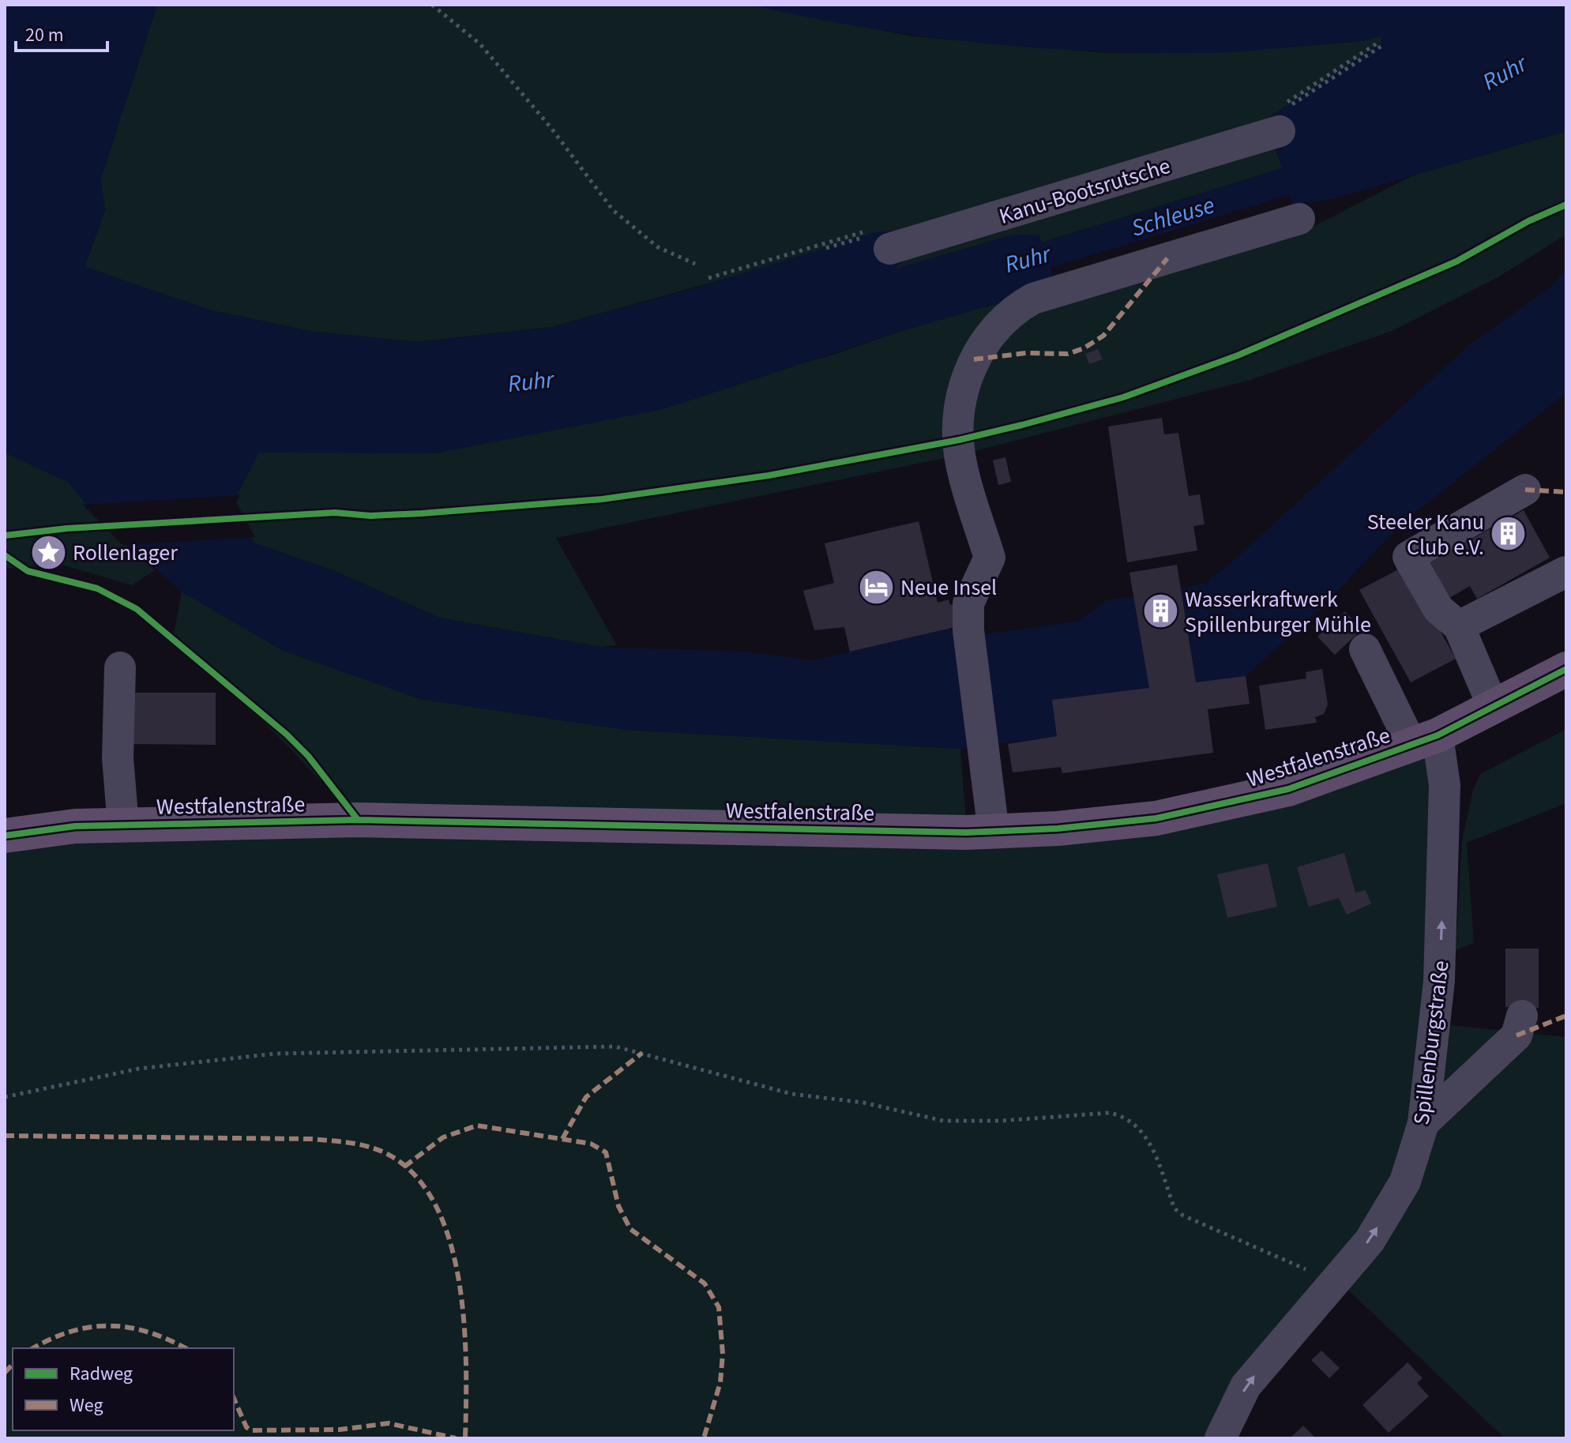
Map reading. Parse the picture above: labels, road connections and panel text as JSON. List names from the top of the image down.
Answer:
{
  "streets": {
    "main road": ["Westfalenstraße"],
    "street": ["Kanu-Bootsrutsche", "Spillenburgstraße"]
  },
  "crossings": [
    ["Westfalenstraße", "Spillenburgstraße"]
  ],
  "one_way": ["Spillenburgstraße"],
  "water": ["Ruhr", "Schleuse"],
  "places": {
    "building": ["Steeler Kanu Club e.V.", "Wasserkraftwerk Spillenburger Mühle"],
    "place": ["Rollenlager"],
    "hotel": ["Neue Insel"]
  },
  "legend": ["Radweg", "Weg"],
  "scale_bar": "20 m"
}
